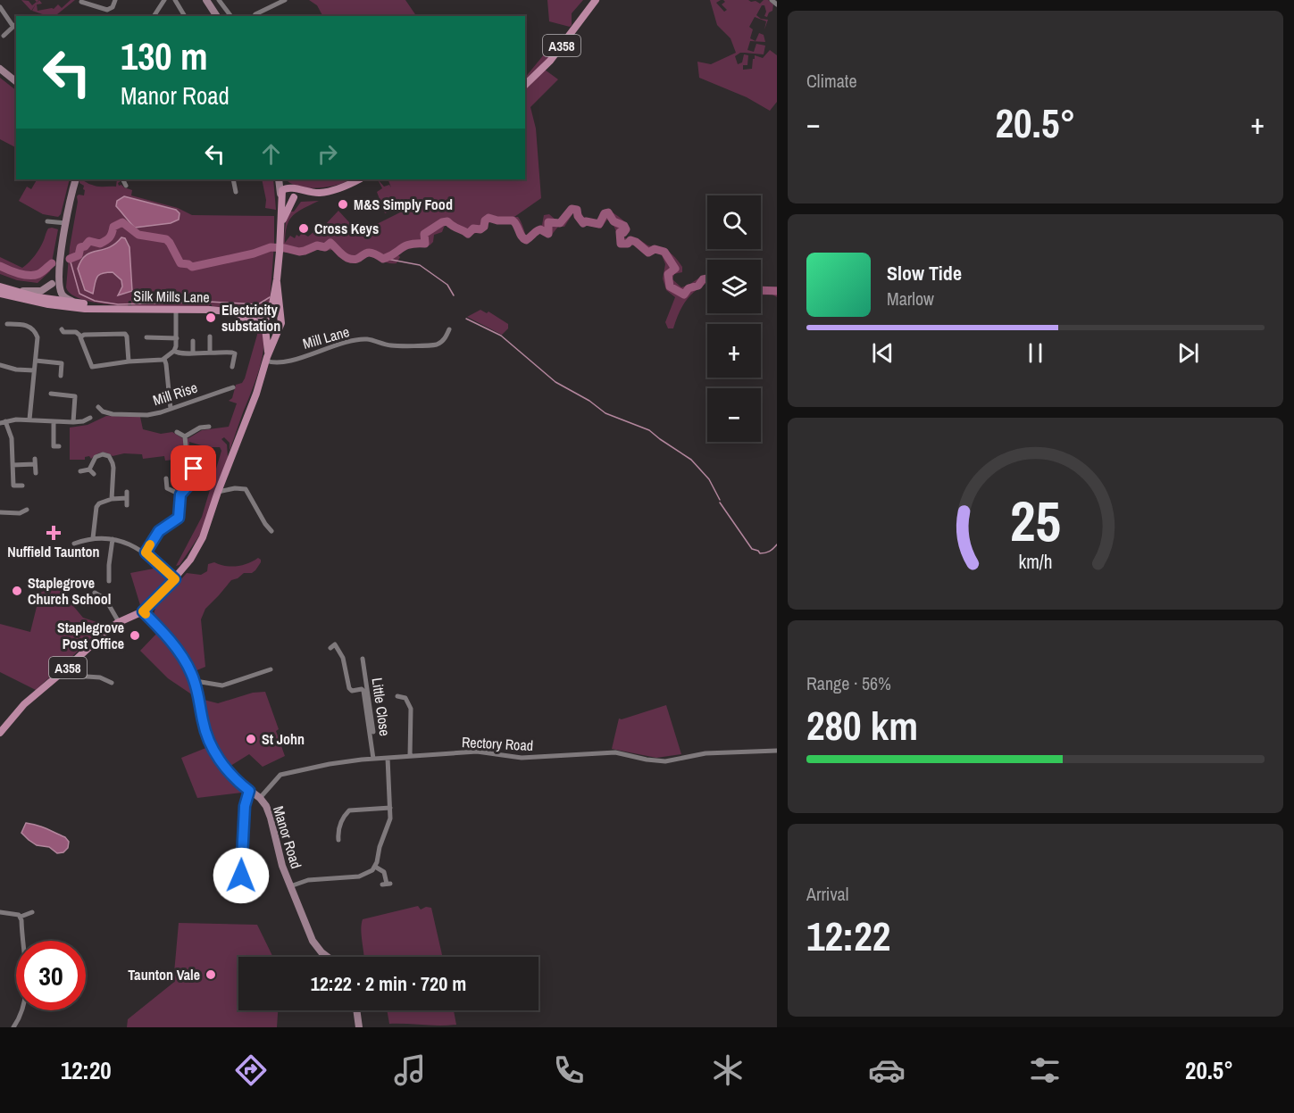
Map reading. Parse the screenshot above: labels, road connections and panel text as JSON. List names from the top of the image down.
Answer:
{
  "streets": {
    "main road": ["A358", "Silk Mills Lane"],
    "street": [
      "Mill Lane",
      "Mill Rise",
      "Little Close",
      "Rectory Road",
      "Manor Road"
    ]
  },
  "crossings": [
    ["A358", "Silk Mills Lane"],
    ["A358", "Mill Lane"],
    ["A358", "Manor Road"],
    ["Little Close", "Rectory Road"],
    ["Rectory Road", "Manor Road"]
  ],
  "places": {
    "other": [
      "M&S Simply Food",
      "Cross Keys",
      "Electricity substation",
      "Staplegrove Church School",
      "Staplegrove Post Office",
      "St John",
      "Taunton Vale"
    ],
    "health": ["Nuffield Taunton"]
  },
  "page": {
    "tile": [
      "Climate",
      ["Range · 56%", "280 km"],
      ["Arrival", "12:22"]
    ],
    "turn": ["130 m", "Manor Road"],
    "heat": ["−", "20.5°", "+"],
    "map_buttons": ["+", "−"],
    "song": ["Slow Tide", "Marlow"],
    "limit": "30",
    "trip": "12:22 · 2 min · 720 m",
    "tabs": ["12:20", "20.5°"],
    "gauge": ["25", "km/h"]
  }
}
